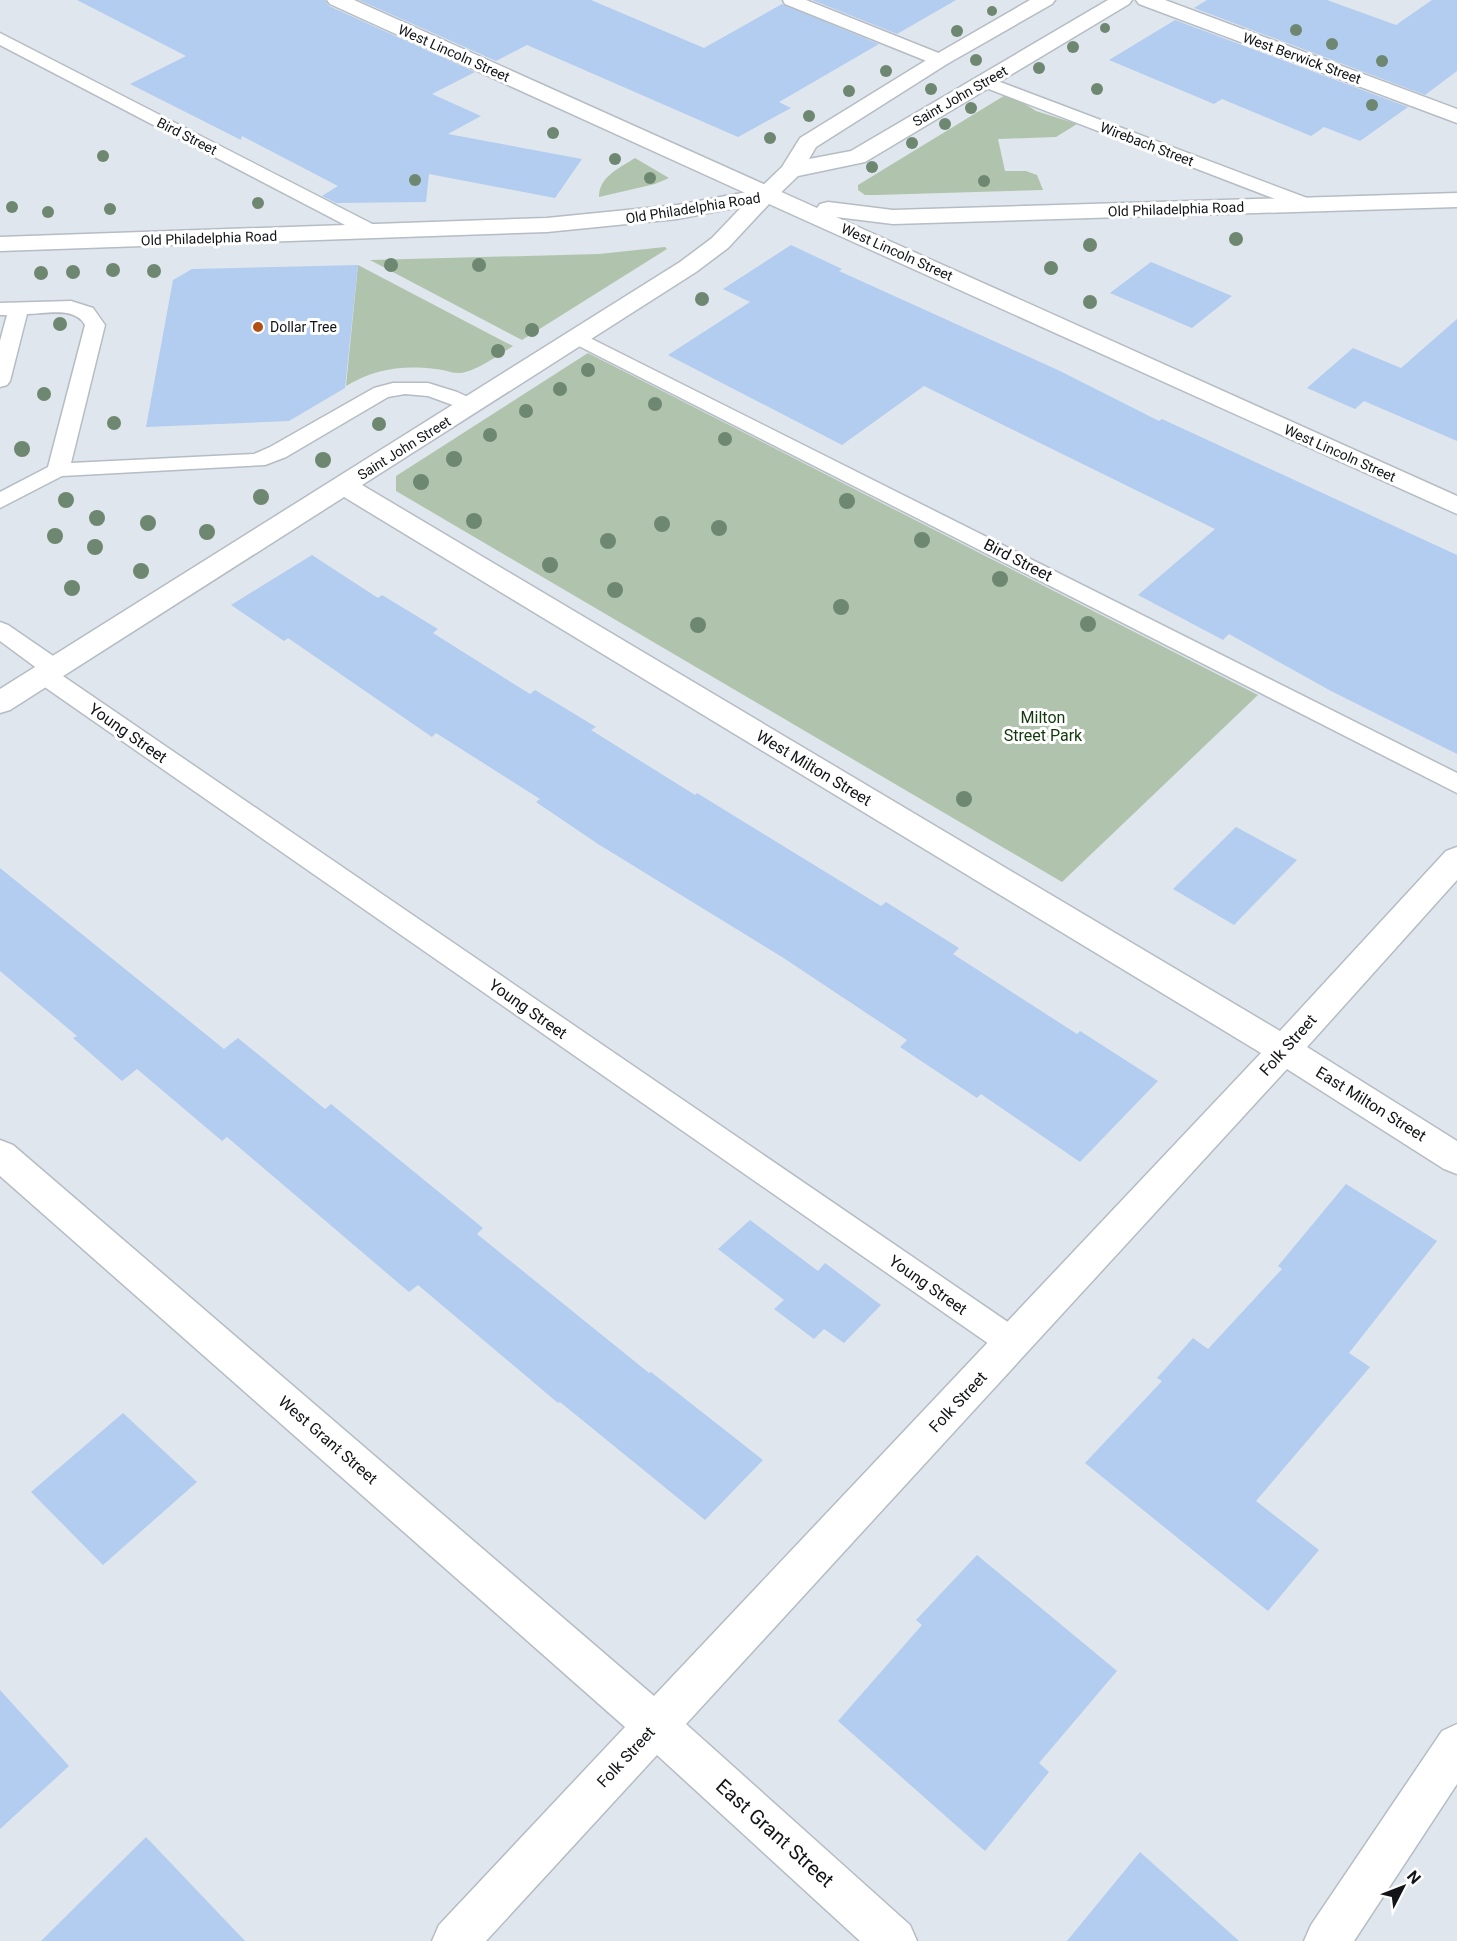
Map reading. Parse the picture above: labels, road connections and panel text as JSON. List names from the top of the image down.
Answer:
{
  "streets": {
    "street": [
      "West Lincoln Street",
      "West Berwick Street",
      "Saint John Street",
      "Old Philadelphia Road",
      "West Milton Street",
      "Folk Street",
      "East Milton Street",
      "West Grant Street",
      "East Grant Street"
    ],
    "lane": ["Bird Street", "Wirebach Street", "Young Street"]
  },
  "crossings": [
    ["West Lincoln Street", "Saint John Street"],
    ["West Lincoln Street", "Old Philadelphia Road"],
    ["Saint John Street", "Bird Street"],
    ["Saint John Street", "Wirebach Street"],
    ["Saint John Street", "Old Philadelphia Road"],
    ["Saint John Street", "Young Street"],
    ["Saint John Street", "West Milton Street"],
    ["Bird Street", "Old Philadelphia Road"],
    ["Wirebach Street", "Old Philadelphia Road"],
    ["Young Street", "Folk Street"],
    ["West Milton Street", "Folk Street"],
    ["West Milton Street", "East Milton Street"],
    ["Folk Street", "East Milton Street"],
    ["Folk Street", "West Grant Street"],
    ["Folk Street", "East Grant Street"],
    ["West Grant Street", "East Grant Street"]
  ],
  "parks": ["Milton Street Park"],
  "places": ["Dollar Tree"],
  "north": "top right"
}
